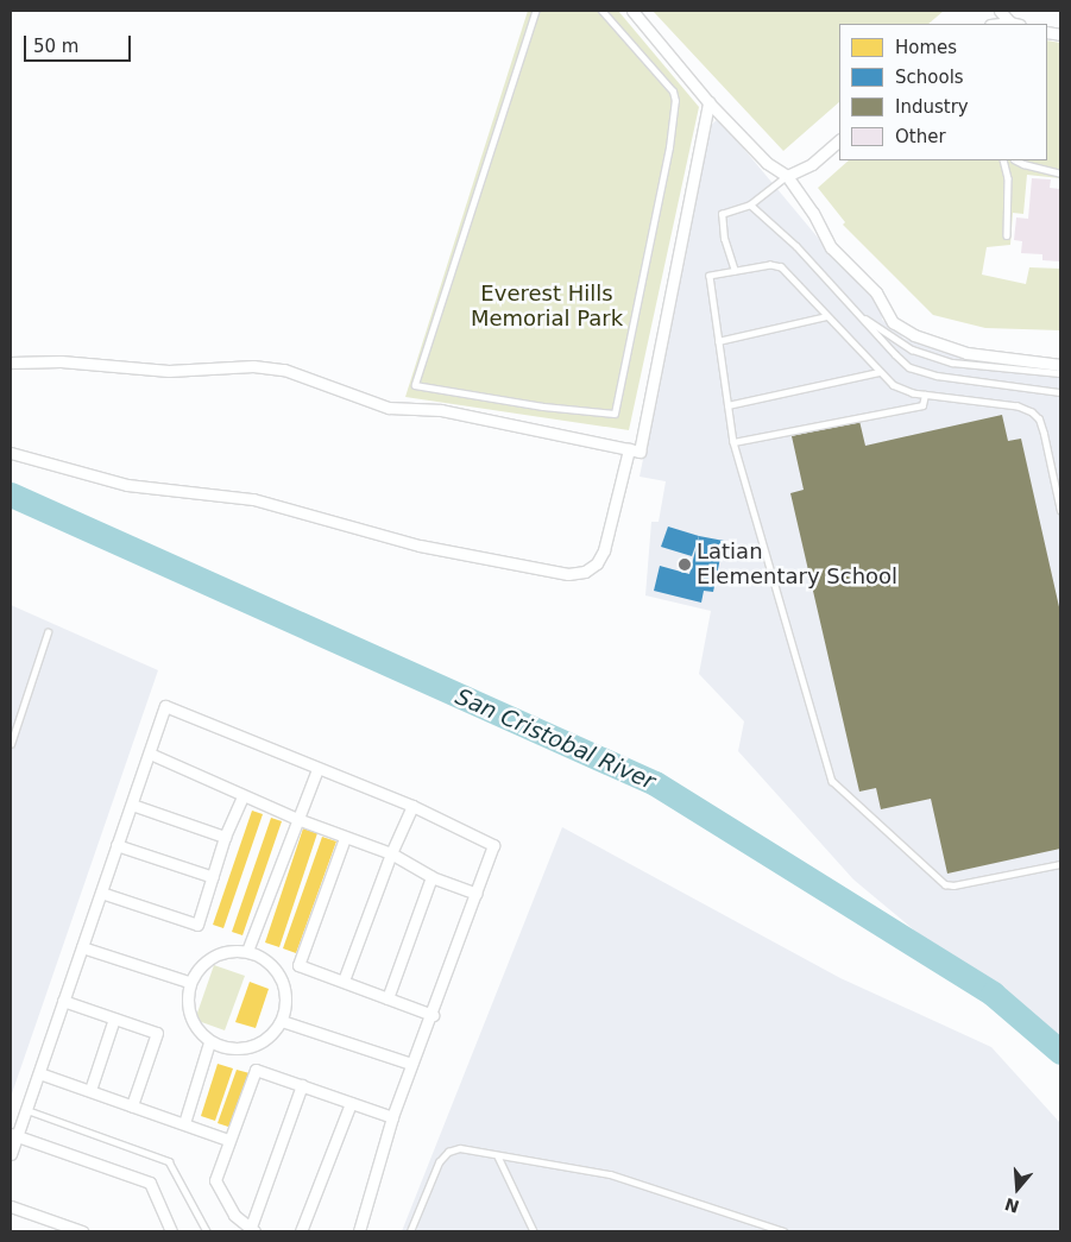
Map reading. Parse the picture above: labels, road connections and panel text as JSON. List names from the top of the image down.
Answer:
{
  "water": ["San Cristobal River"],
  "parks": ["Everest Hills Memorial Park"],
  "places": ["Latian Elementary School"],
  "legend": [
    "Homes",
    "Schools",
    "Industry",
    "Other"
  ],
  "scale_bar": "50 m",
  "north": "bottom"
}
